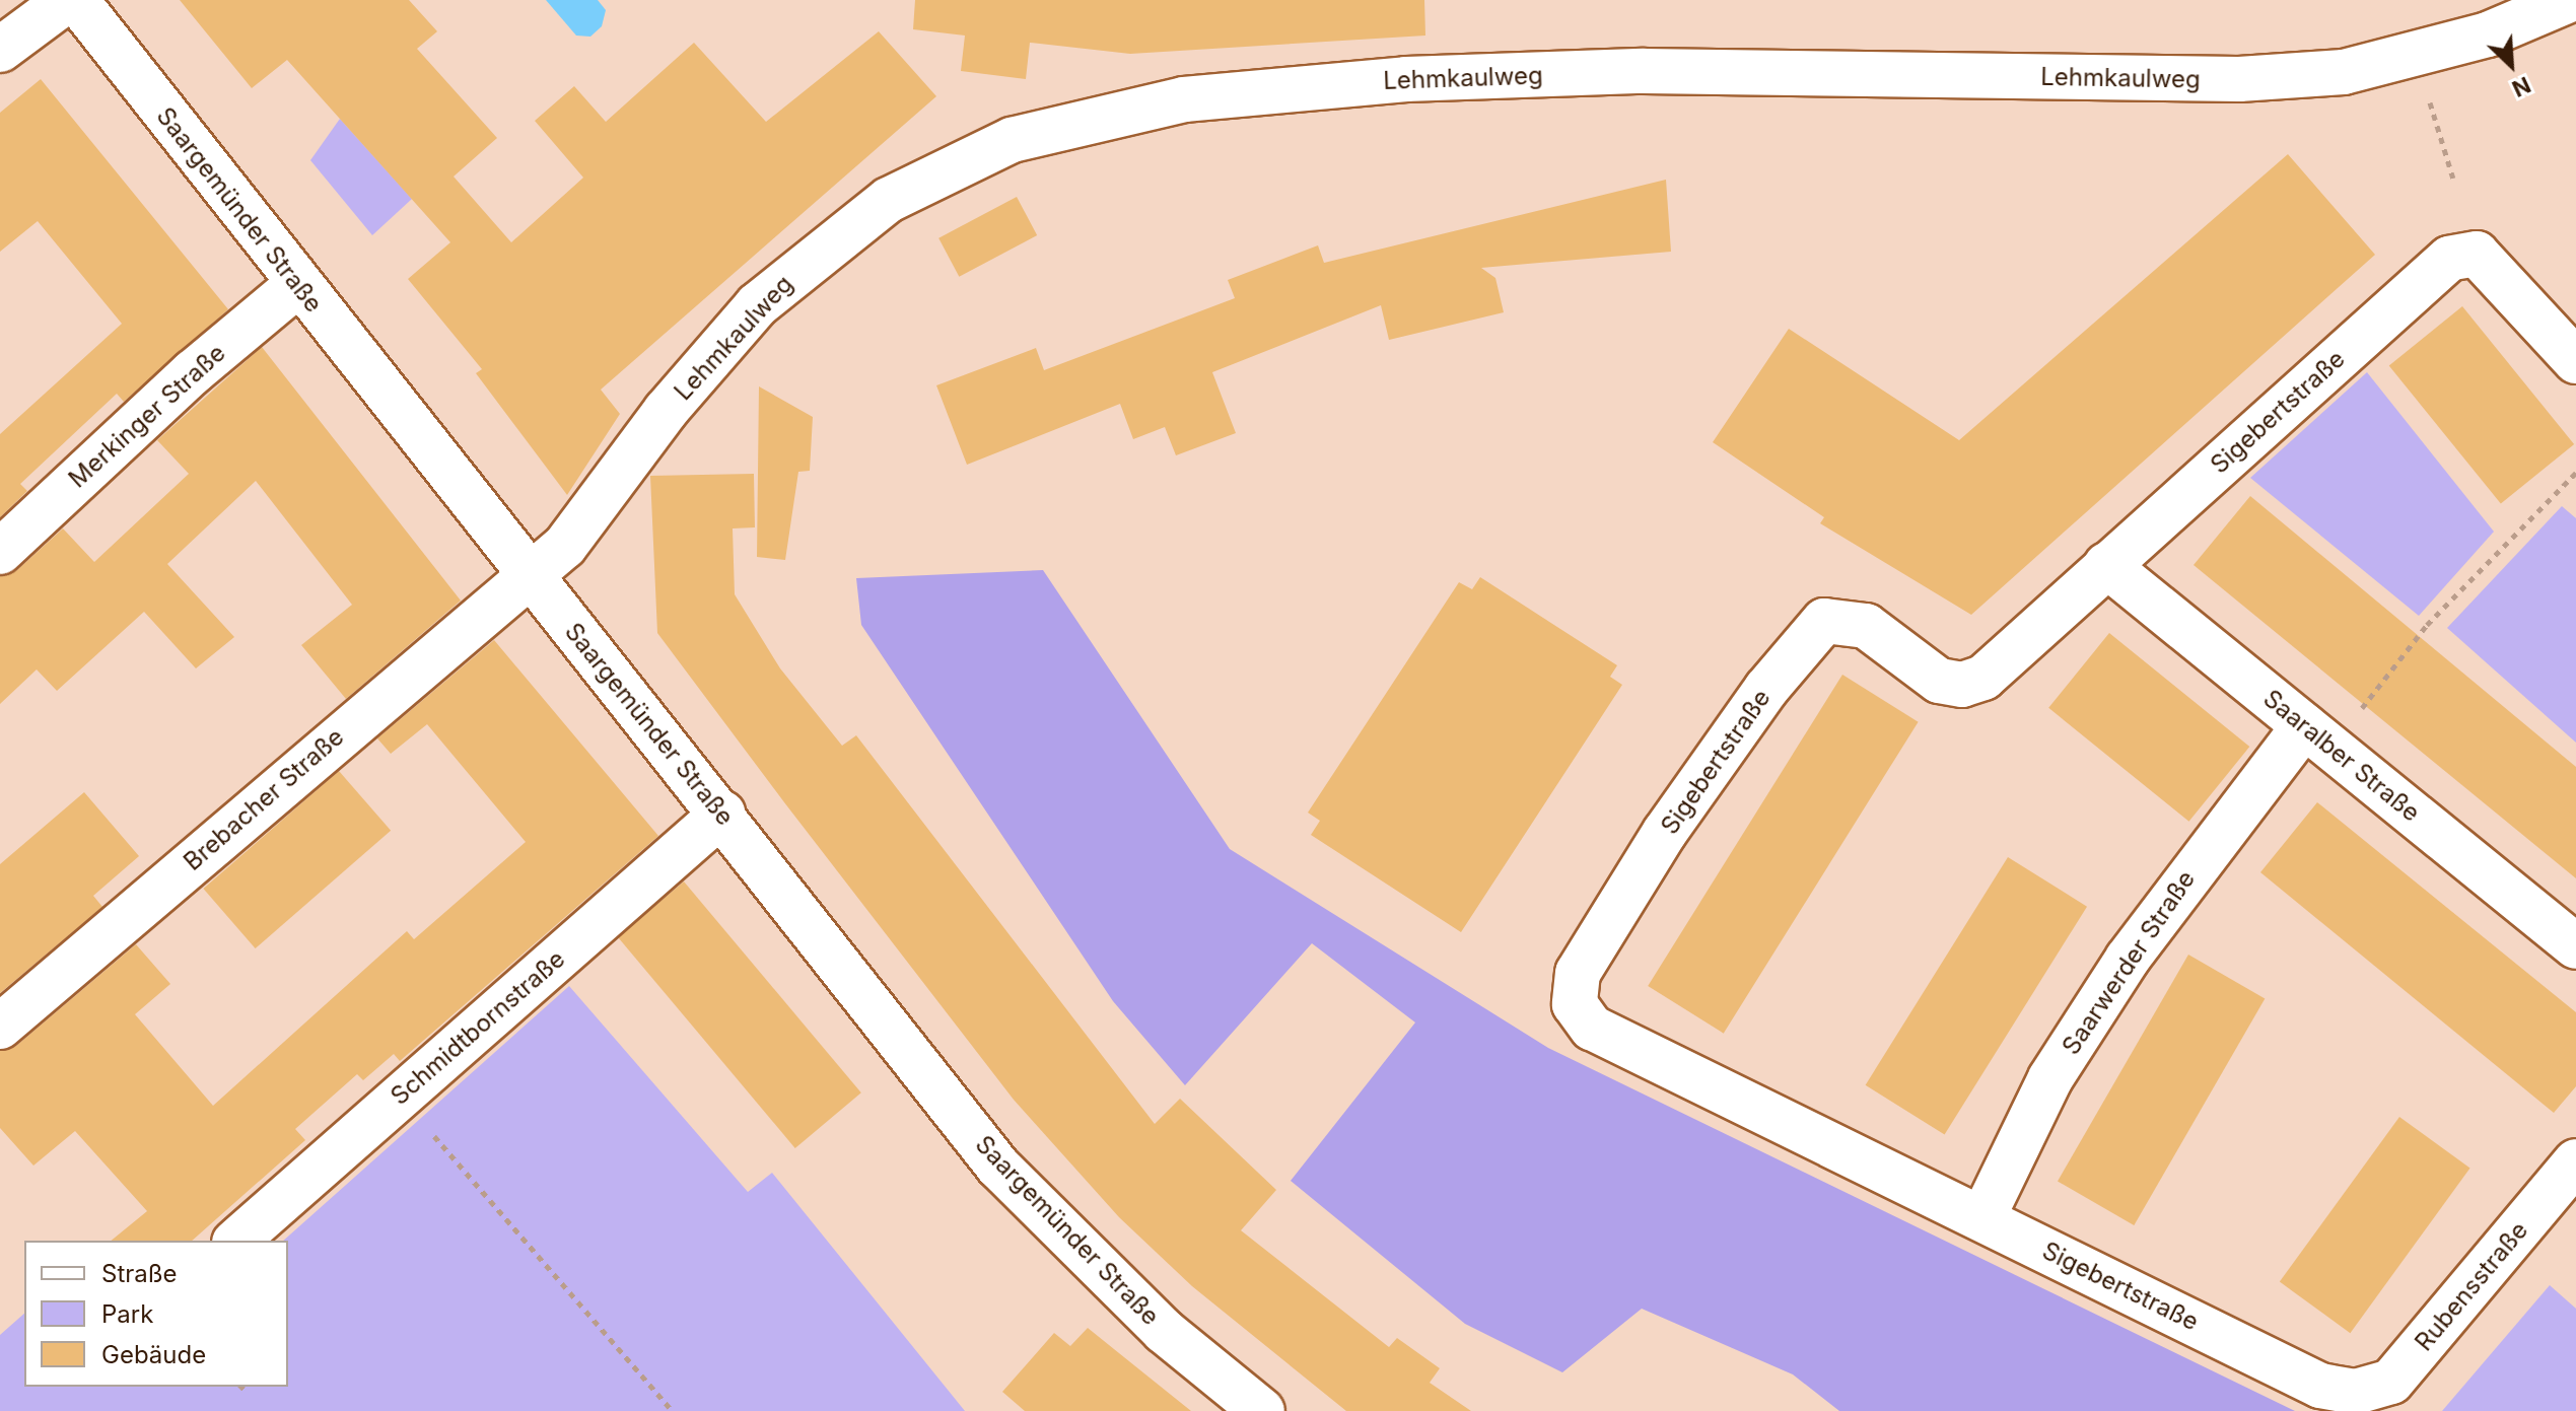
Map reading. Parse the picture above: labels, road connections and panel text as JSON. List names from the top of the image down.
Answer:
{
  "streets": {
    "street": [
      "Lehmkaulweg",
      "Saargemünder Straße",
      "Sigebertstraße",
      "Merkinger Straße",
      "Saaralber Straße",
      "Brebacher Straße",
      "Saarwerder Straße",
      "Schmidtbornstraße",
      "Rubensstraße"
    ]
  },
  "crossings": [
    ["Lehmkaulweg", "Saargemünder Straße"],
    ["Lehmkaulweg", "Brebacher Straße"],
    ["Saargemünder Straße", "Merkinger Straße"],
    ["Saargemünder Straße", "Brebacher Straße"],
    ["Saargemünder Straße", "Schmidtbornstraße"],
    ["Sigebertstraße", "Saaralber Straße"],
    ["Sigebertstraße", "Saarwerder Straße"],
    ["Sigebertstraße", "Rubensstraße"],
    ["Saaralber Straße", "Saarwerder Straße"]
  ],
  "legend": ["Straße", "Park", "Gebäude"],
  "north": "bottom right"
}
